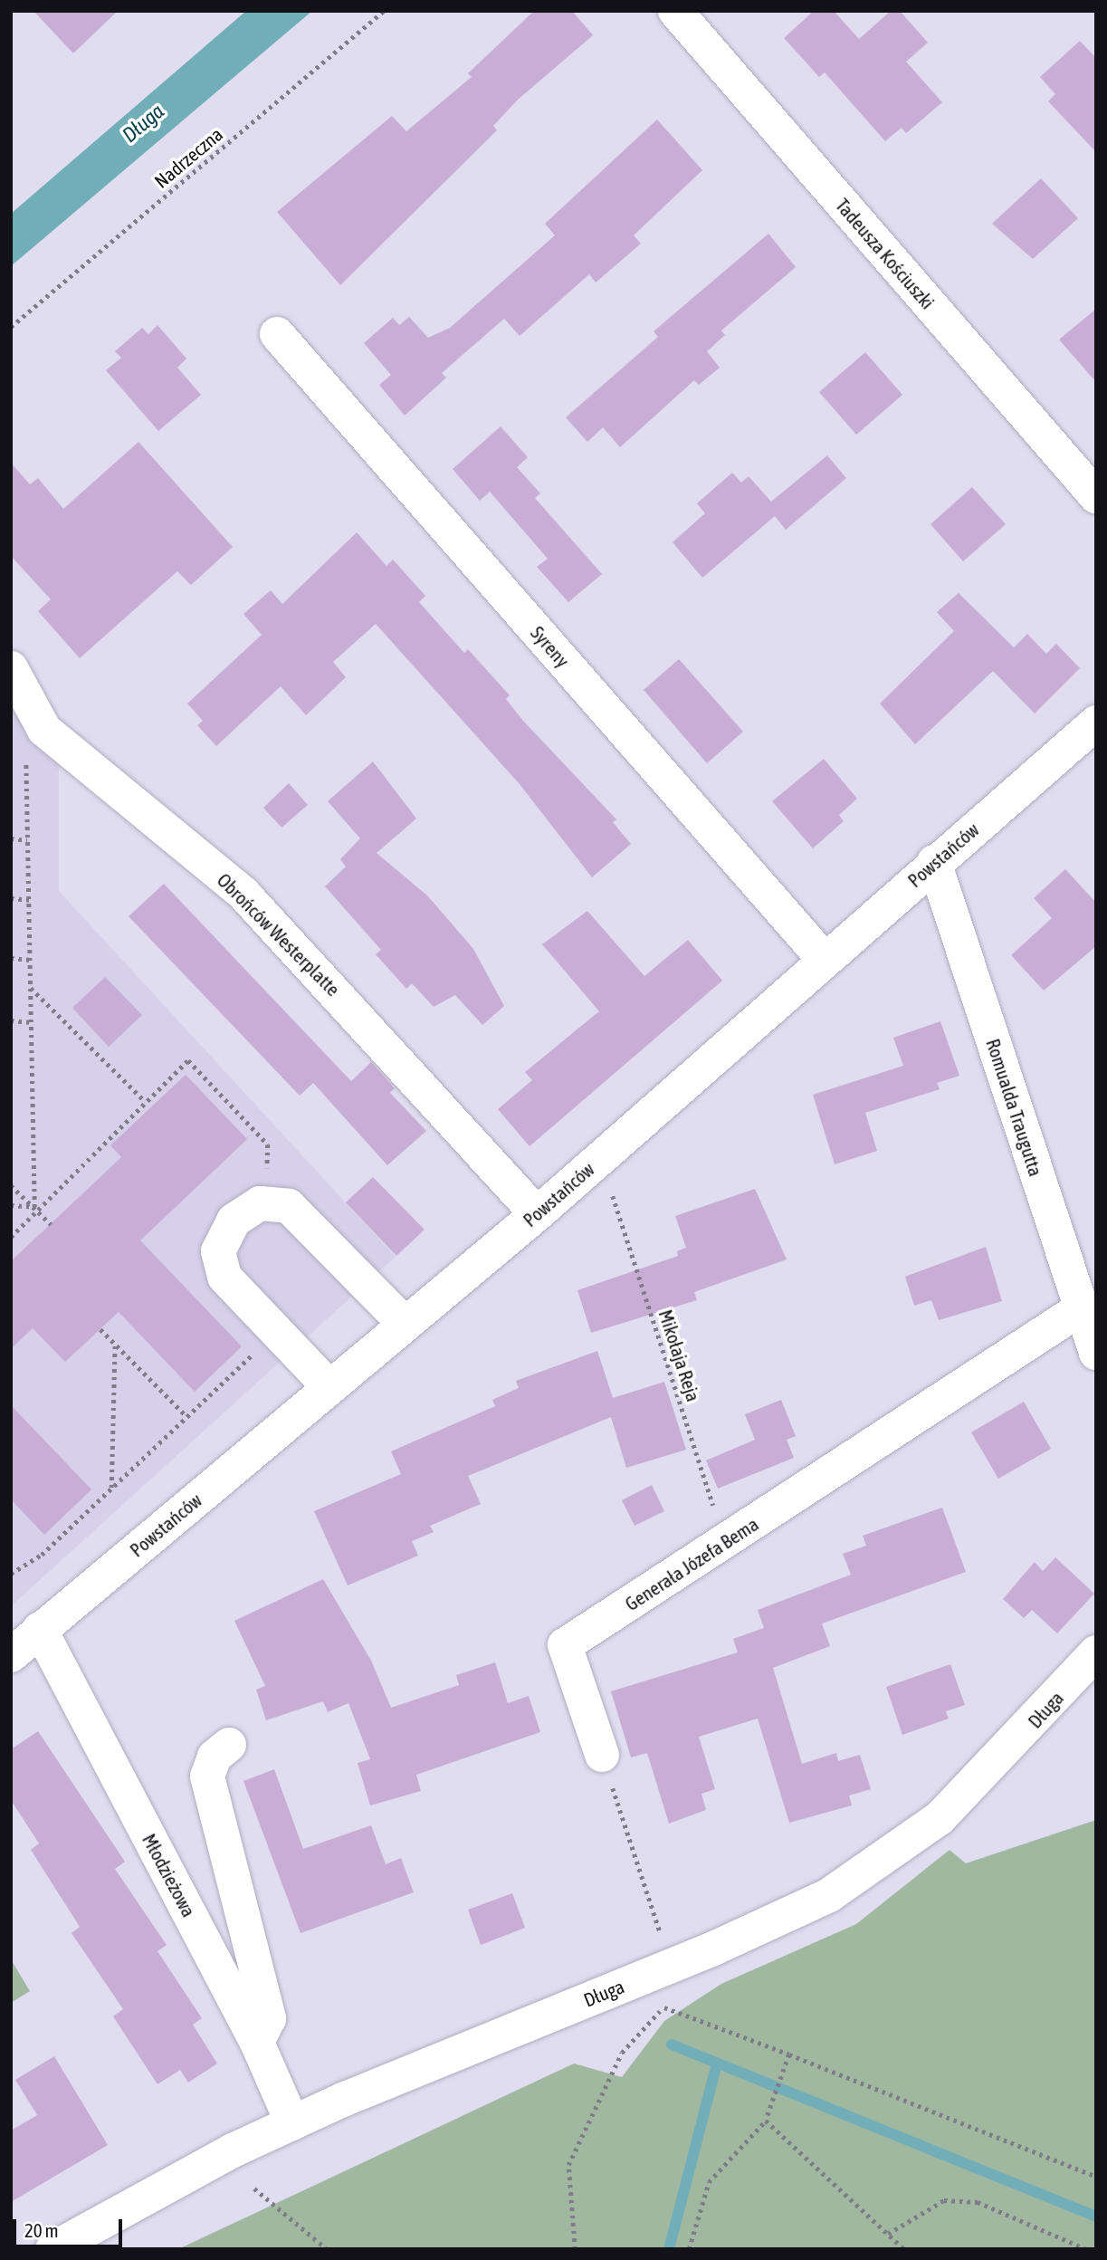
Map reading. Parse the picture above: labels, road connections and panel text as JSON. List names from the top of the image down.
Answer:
{
  "streets": {
    "street": [
      "Tadeusza Kościuszki",
      "Syreny",
      "Powstańców",
      "Obrońców Westerplatte",
      "Romualda Traugutta",
      "Generała Józefa Bema",
      "Długa",
      "Młodzieżowa"
    ],
    "path": ["Nadrzeczna", "Mikołaja Reja"]
  },
  "crossings": [
    ["Syreny", "Powstańców"],
    ["Powstańców", "Obrońców Westerplatte"],
    ["Powstańców", "Romualda Traugutta"],
    ["Powstańców", "Młodzieżowa"],
    ["Romualda Traugutta", "Generała Józefa Bema"],
    ["Mikołaja Reja", "Generała Józefa Bema"],
    ["Długa", "Młodzieżowa"]
  ],
  "water": ["Długa"],
  "scale_bar": "20 m"
}
